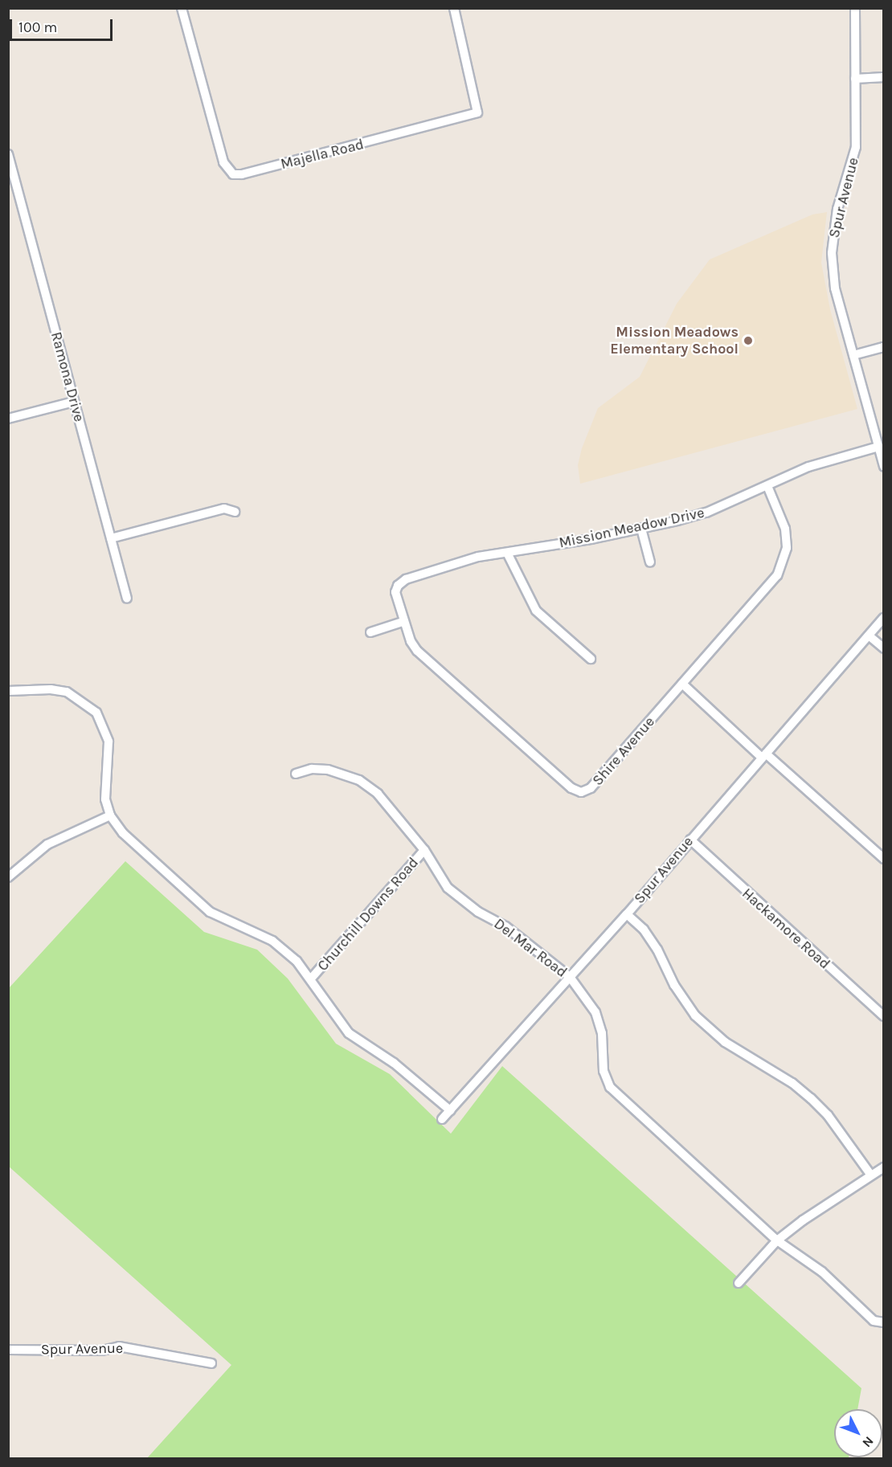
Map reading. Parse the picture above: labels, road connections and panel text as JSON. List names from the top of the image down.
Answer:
{
  "streets": {
    "street": [
      "Majella Road",
      "Spur Avenue",
      "Ramona Drive",
      "Mission Meadow Drive",
      "Shire Avenue",
      "Churchill Downs Road",
      "Hackamore Road",
      "Del Mar Road"
    ]
  },
  "crossings": [
    ["Spur Avenue", "Mission Meadow Drive"],
    ["Spur Avenue", "Hackamore Road"],
    ["Spur Avenue", "Del Mar Road"],
    ["Mission Meadow Drive", "Shire Avenue"],
    ["Churchill Downs Road", "Del Mar Road"]
  ],
  "places": ["Mission Meadows Elementary School"],
  "scale_bar": "100 m",
  "north": "bottom right"
}
